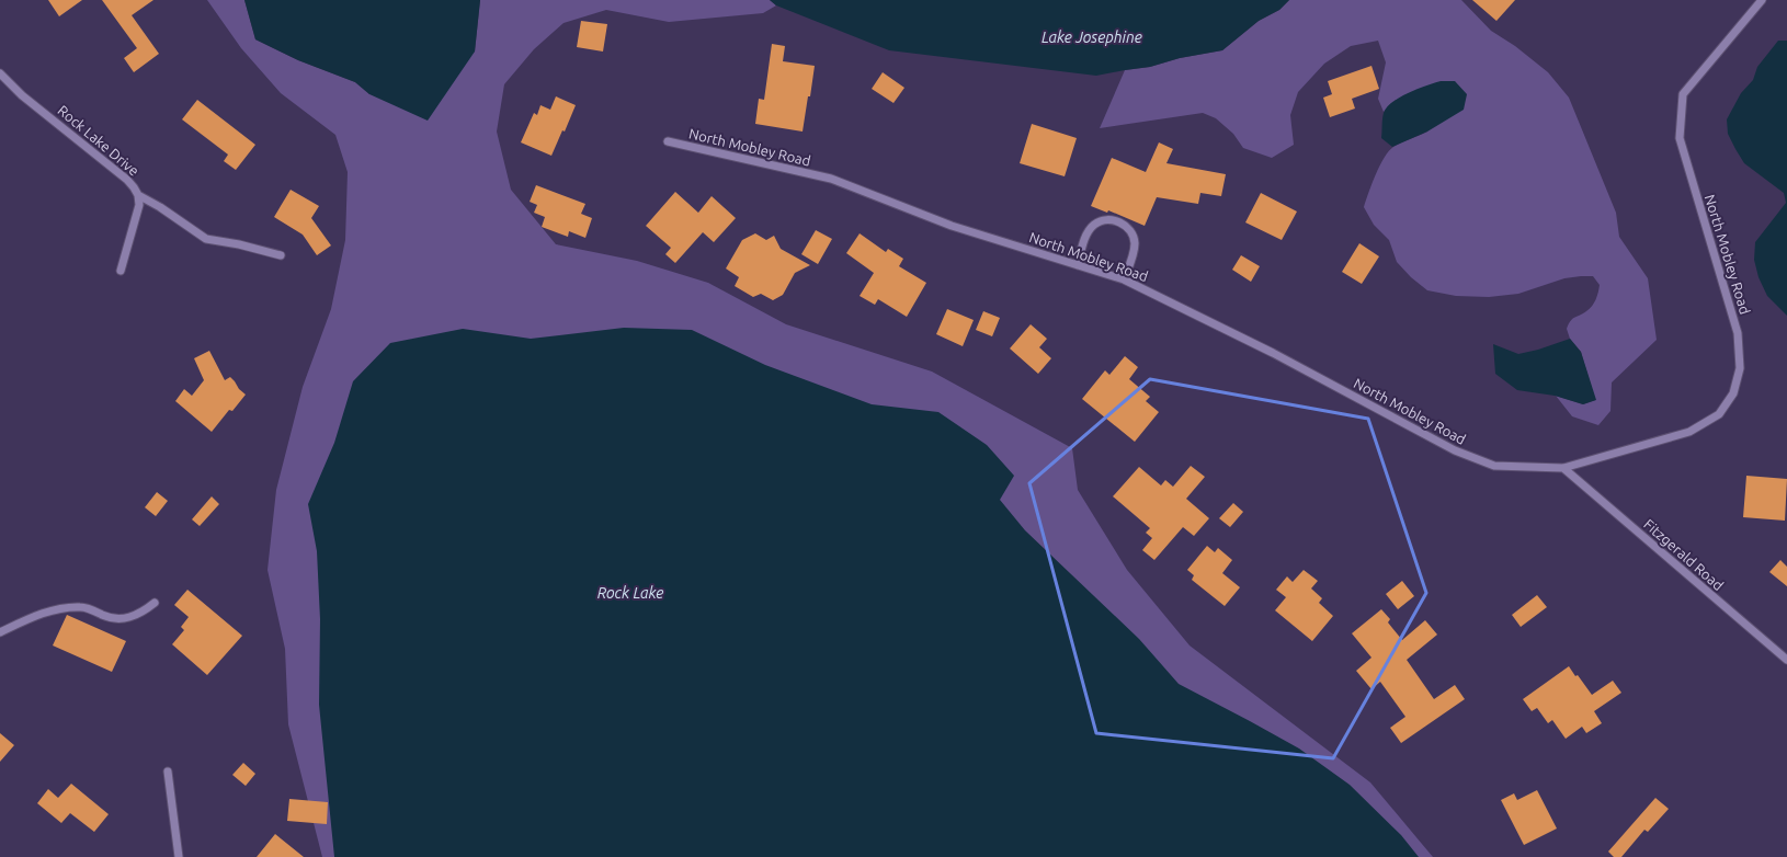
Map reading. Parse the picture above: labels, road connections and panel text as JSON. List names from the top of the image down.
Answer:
{
  "streets": {
    "street": ["Rock Lake Drive", "North Mobley Road", "Fitzgerald Road"]
  },
  "crossings": [
    ["North Mobley Road", "Fitzgerald Road"]
  ],
  "water": ["Lake Josephine", "Rock Lake"]
}
